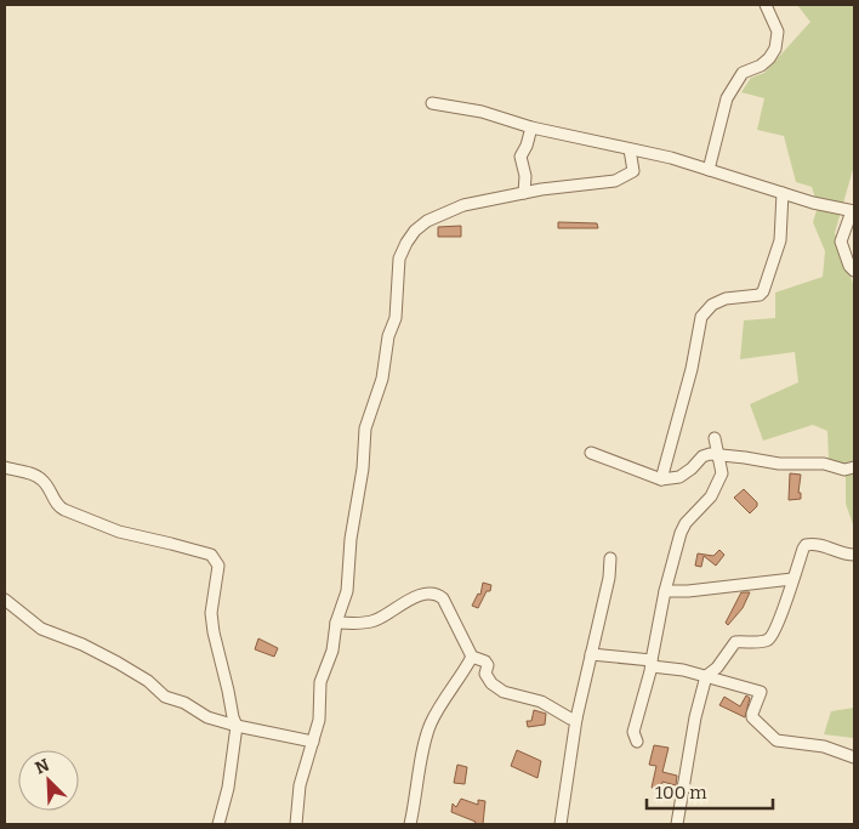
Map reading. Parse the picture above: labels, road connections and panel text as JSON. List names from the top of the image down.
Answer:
{
  "scale_bar": "100 m",
  "north": "top left"
}
